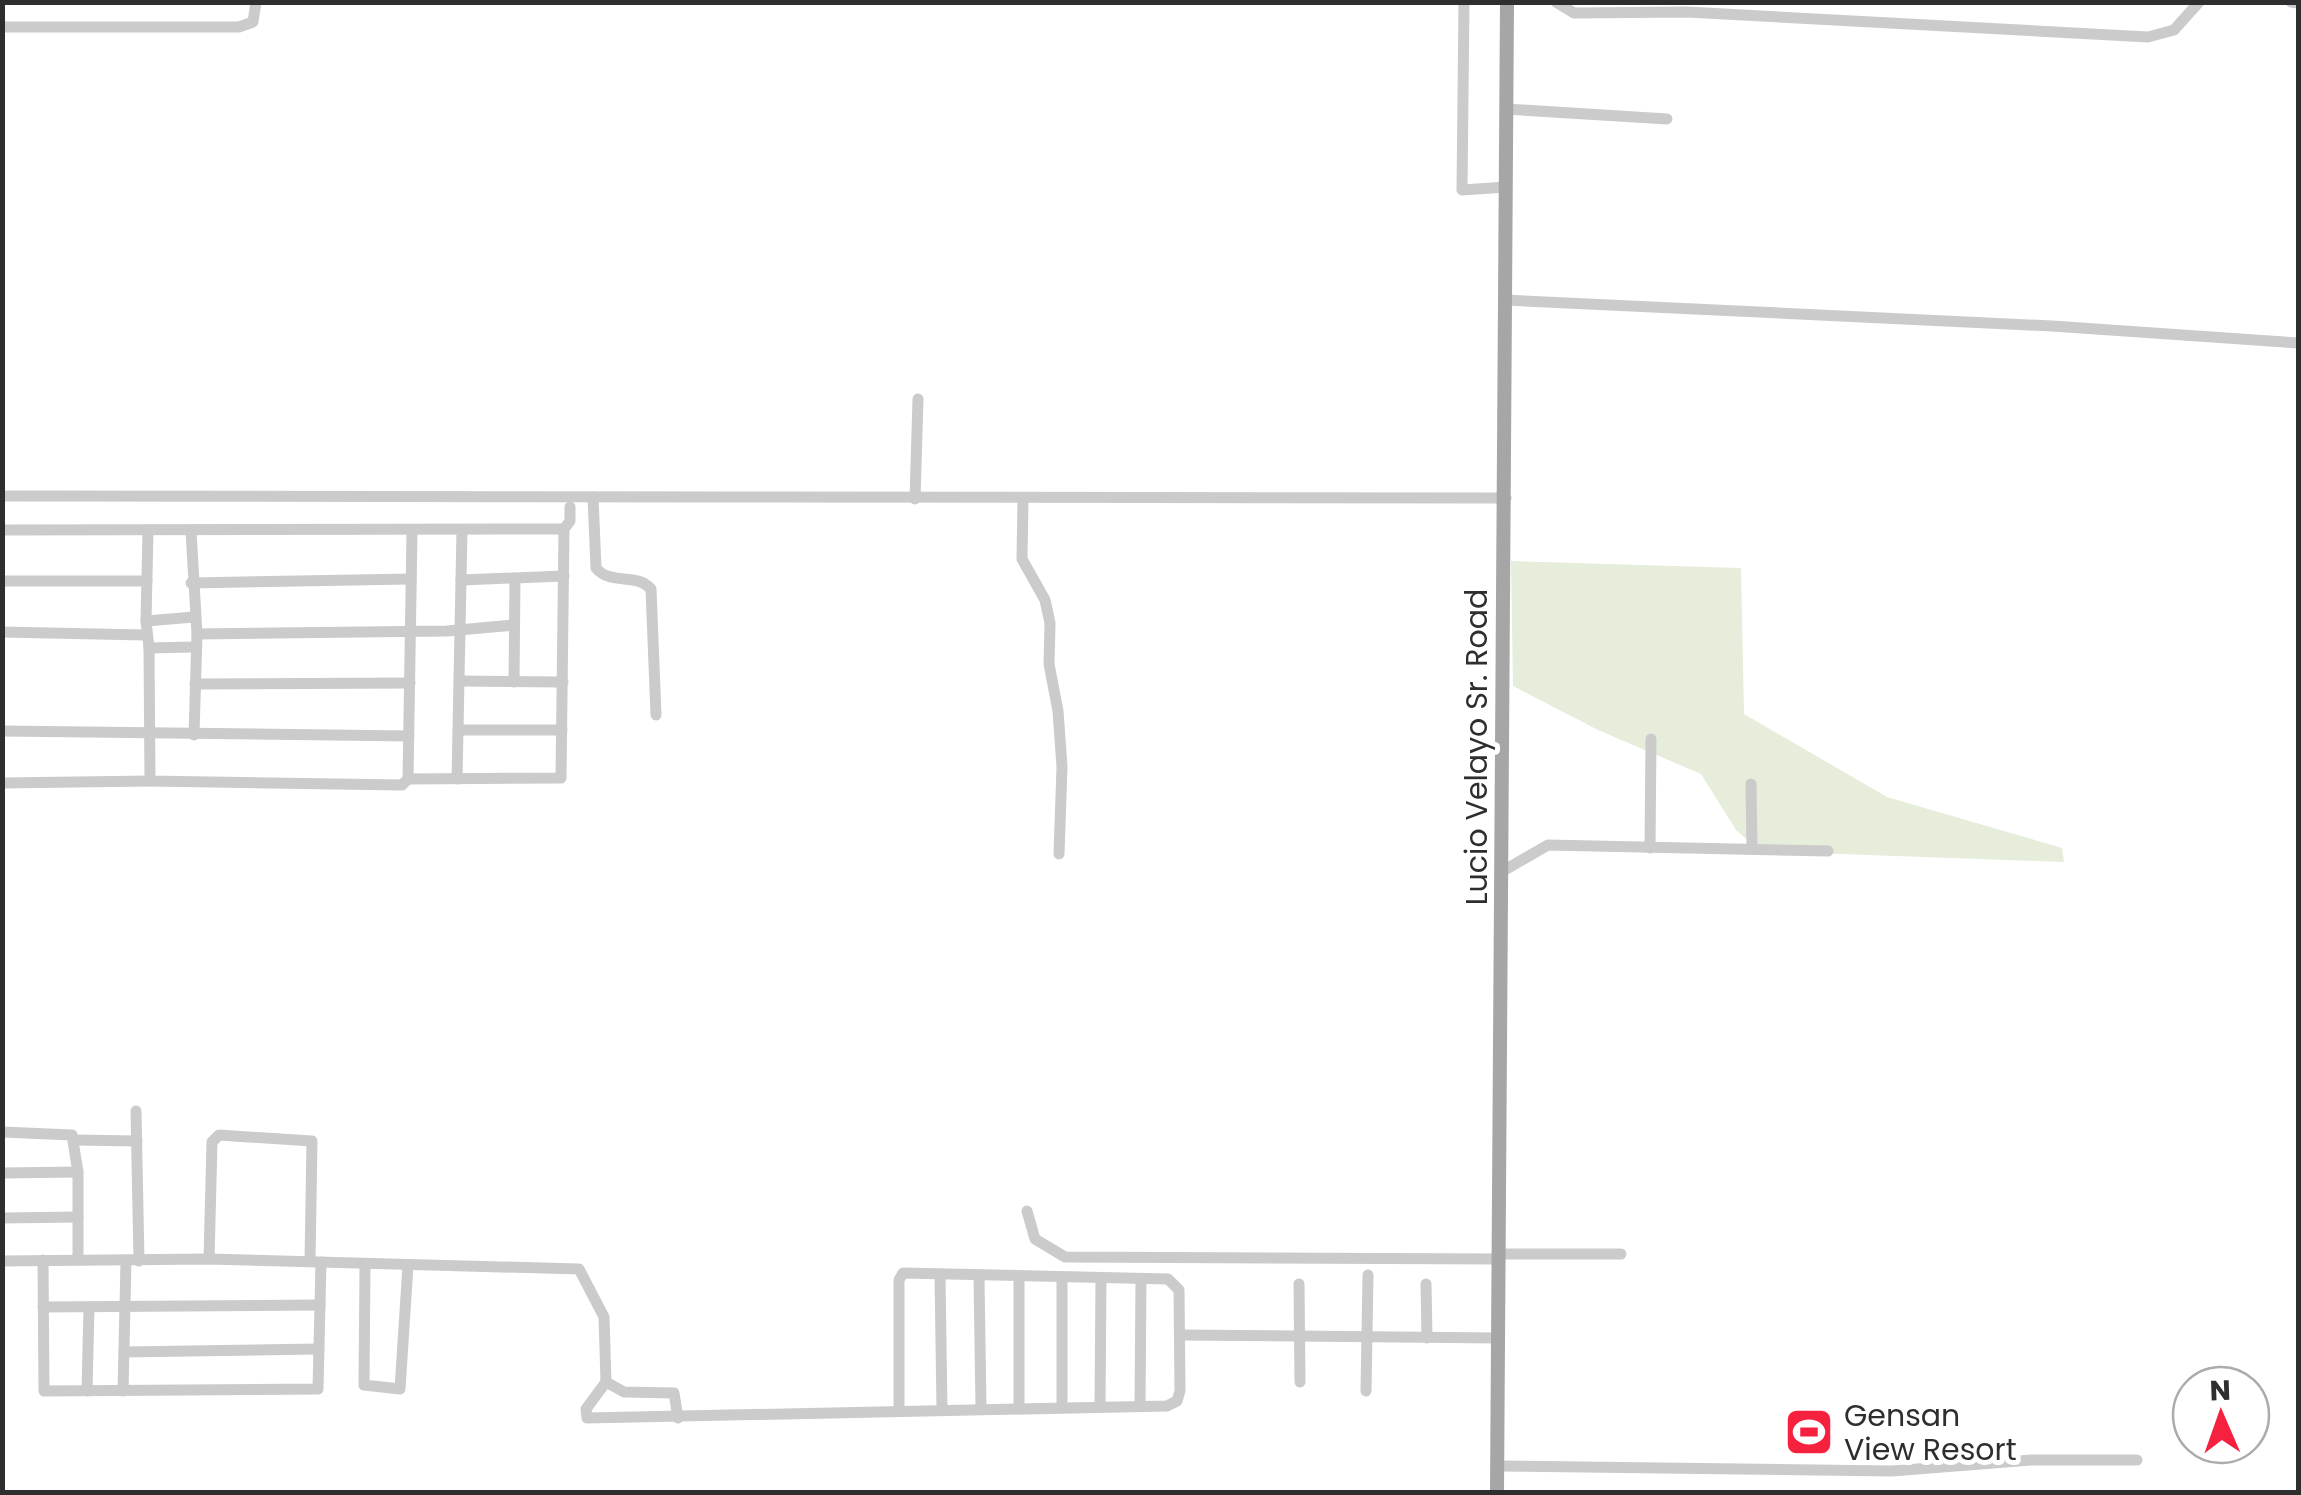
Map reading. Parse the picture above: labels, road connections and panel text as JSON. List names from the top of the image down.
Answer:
{
  "streets": {
    "main road": ["Lucio Velayo Sr. Road"]
  },
  "places": {
    "sports": ["Gensan View Resort"]
  },
  "north": "top"
}
